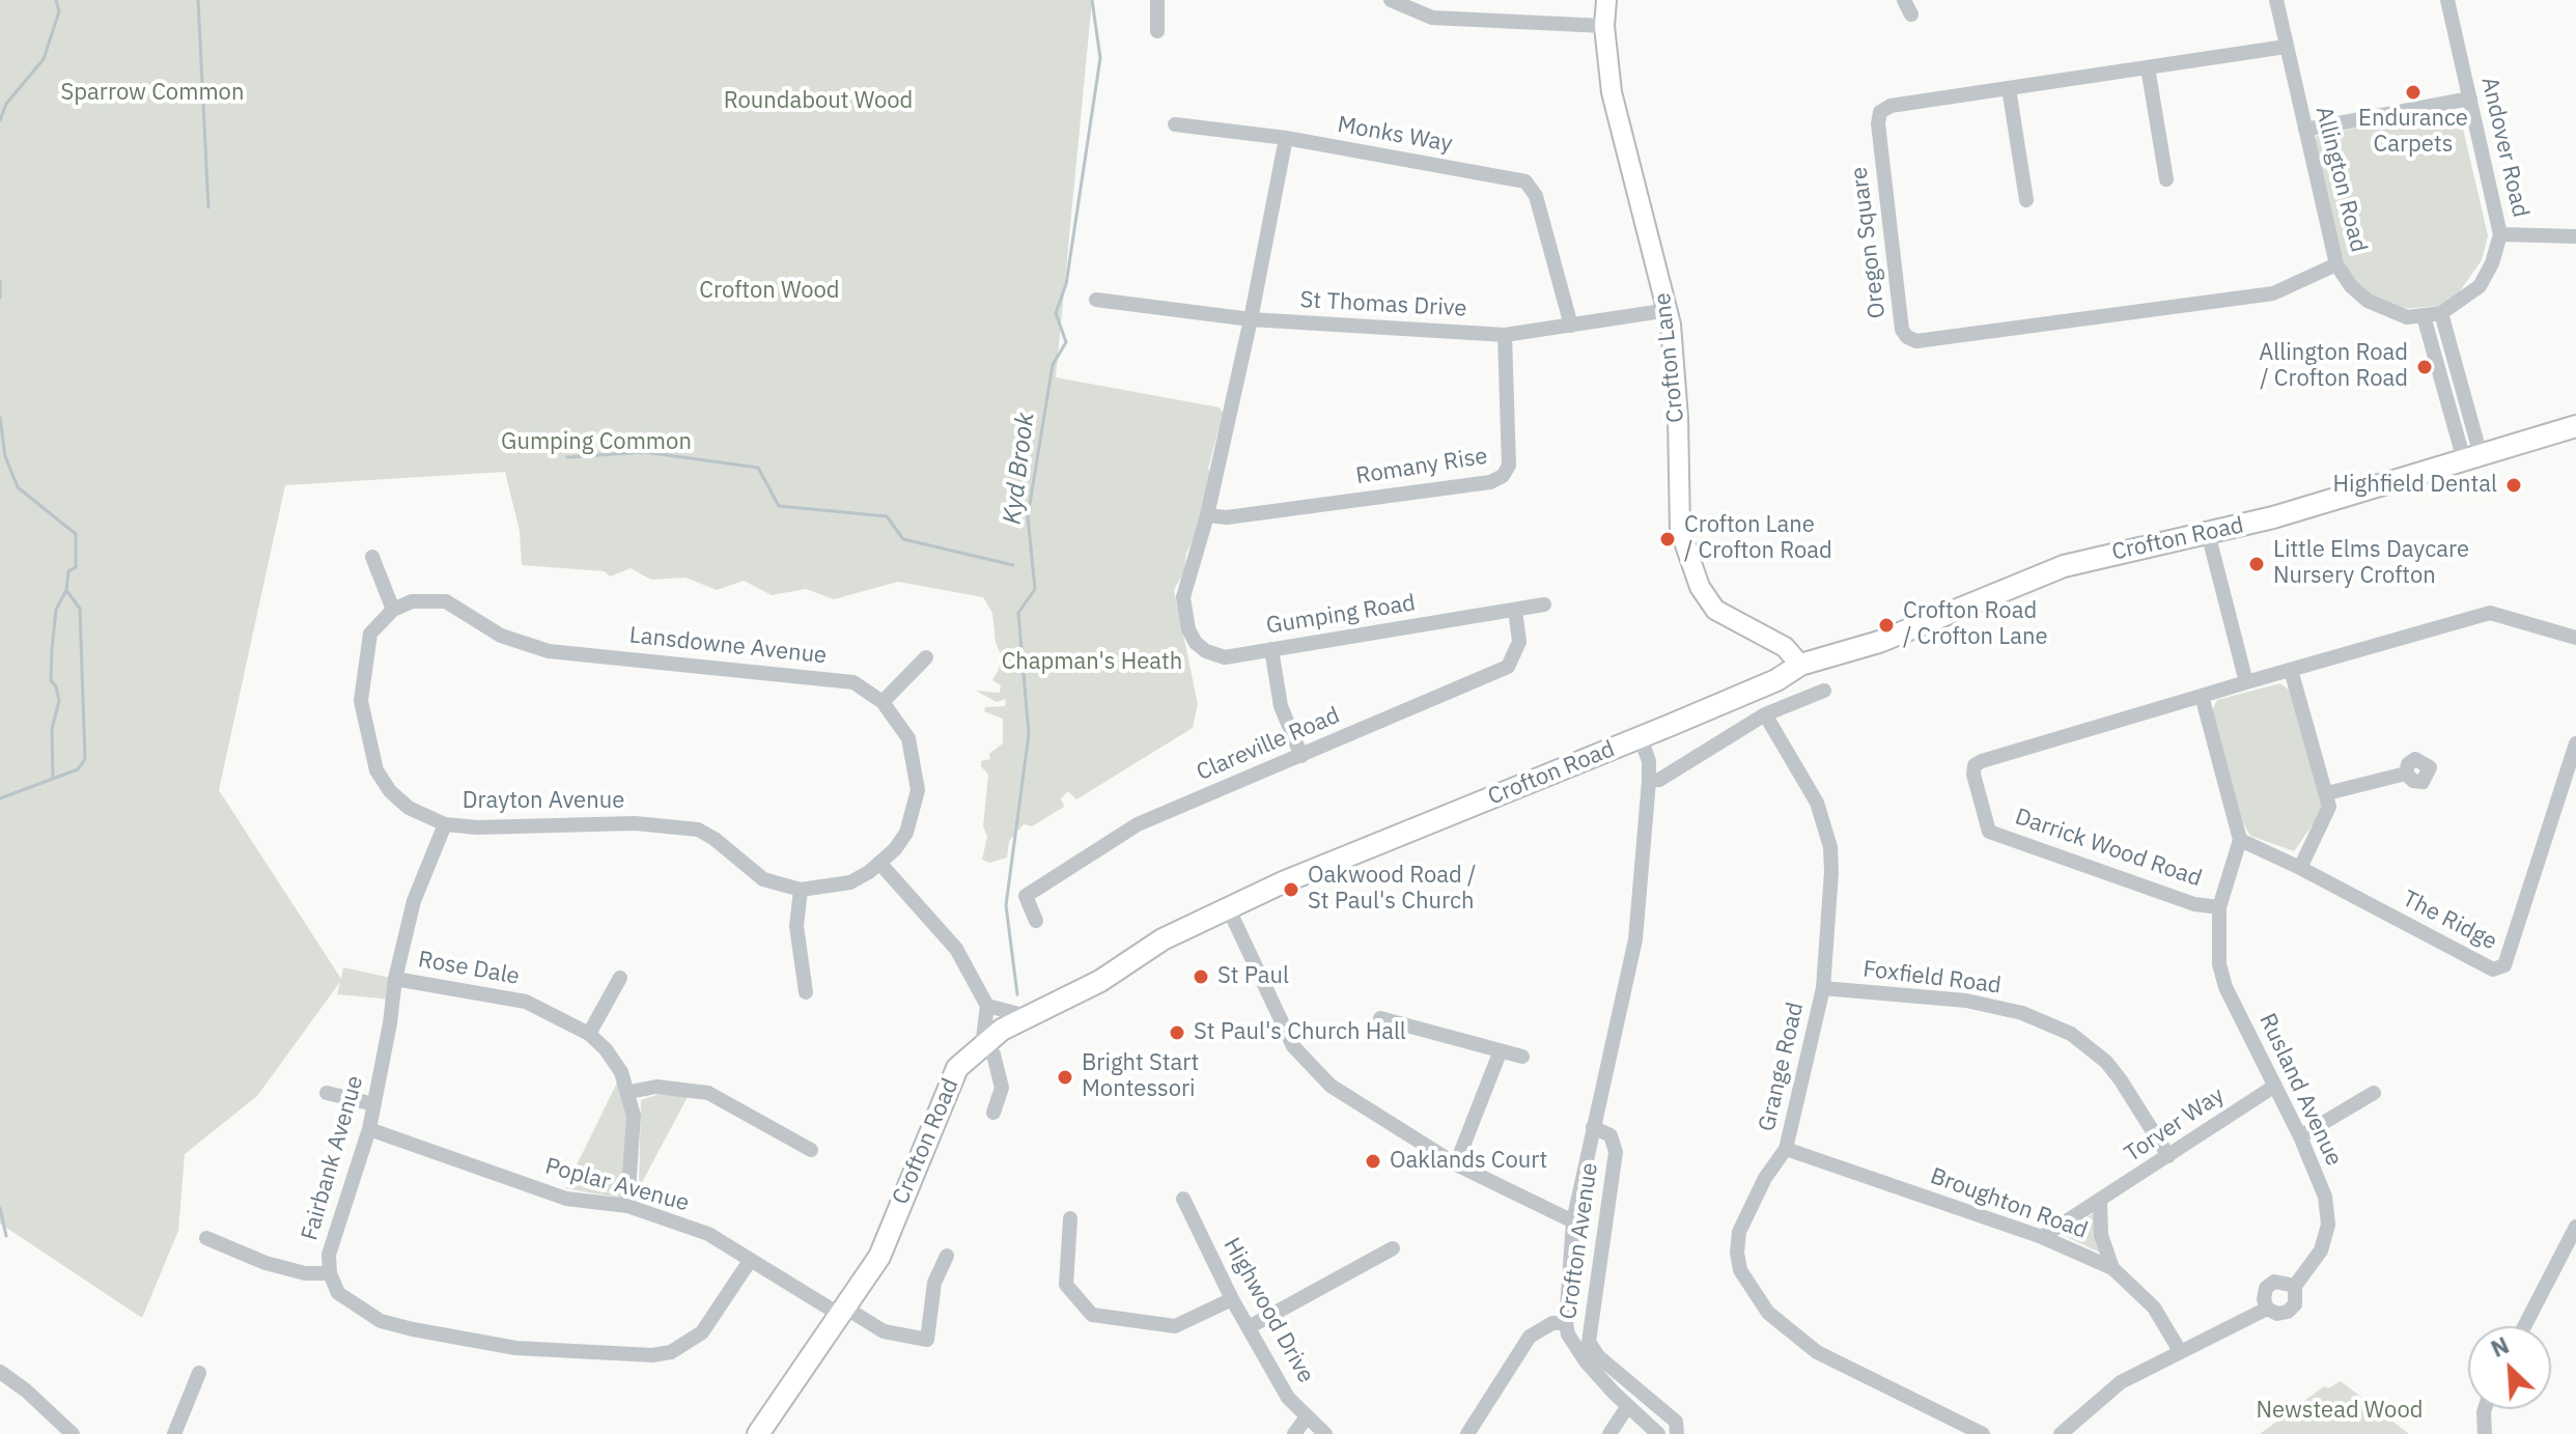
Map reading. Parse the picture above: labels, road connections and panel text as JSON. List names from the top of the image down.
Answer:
{
  "streets": {
    "main road": ["Crofton Road"],
    "street": [
      "Monks Way",
      "Andover Road",
      "Allington Road",
      "Oregon Square",
      "St Thomas Drive",
      "Crofton Lane",
      "Romany Rise",
      "Gumping Road",
      "Lansdowne Avenue",
      "Clareville Road",
      "Drayton Avenue",
      "Darrick Wood Road",
      "The Ridge",
      "Rose Dale",
      "Foxfield Road",
      "Grange Road",
      "Rusland Avenue",
      "Torver Way",
      "Fairbank Avenue",
      "Poplar Avenue",
      "Broughton Road",
      "Crofton Avenue",
      "Highwood Drive"
    ]
  },
  "crossings": [
    ["Monks Way", "St Thomas Drive"],
    ["Andover Road", "Allington Road"],
    ["Andover Road", "Oregon Square"],
    ["Allington Road", "Oregon Square"],
    ["St Thomas Drive", "Crofton Lane"],
    ["St Thomas Drive", "Romany Rise"],
    ["Crofton Lane", "Crofton Road"],
    ["Romany Rise", "Gumping Road"],
    ["Crofton Road", "Poplar Avenue"],
    ["Crofton Road", "Crofton Avenue"],
    ["Gumping Road", "Clareville Road"],
    ["Lansdowne Avenue", "Drayton Avenue"],
    ["Drayton Avenue", "Fairbank Avenue"],
    ["Darrick Wood Road", "Rusland Avenue"],
    ["Rose Dale", "Fairbank Avenue"],
    ["Rose Dale", "Poplar Avenue"],
    ["Foxfield Road", "Grange Road"],
    ["Foxfield Road", "Torver Way"],
    ["Grange Road", "Broughton Road"],
    ["Rusland Avenue", "Torver Way"],
    ["Rusland Avenue", "Broughton Road"],
    ["Torver Way", "Broughton Road"],
    ["Fairbank Avenue", "Poplar Avenue"]
  ],
  "water": ["Kyd Brook"],
  "parks": [
    "Sparrow Common",
    "Roundabout Wood",
    "Crofton Wood",
    "Gumping Common",
    "Chapman's Heath",
    "Newstead Wood"
  ],
  "places": [
    "Endurance Carpets",
    "Allington Road / Crofton Road",
    "Highfield Dental",
    "Crofton Lane / Crofton Road",
    "Little Elms Daycare Nursery Crofton",
    "Crofton Road / Crofton Lane",
    "Oakwood Road / St Paul's Church",
    "St Paul",
    "St Paul's Church Hall",
    "Bright Start Montessori",
    "Oaklands Court"
  ],
  "north": "top left"
}
